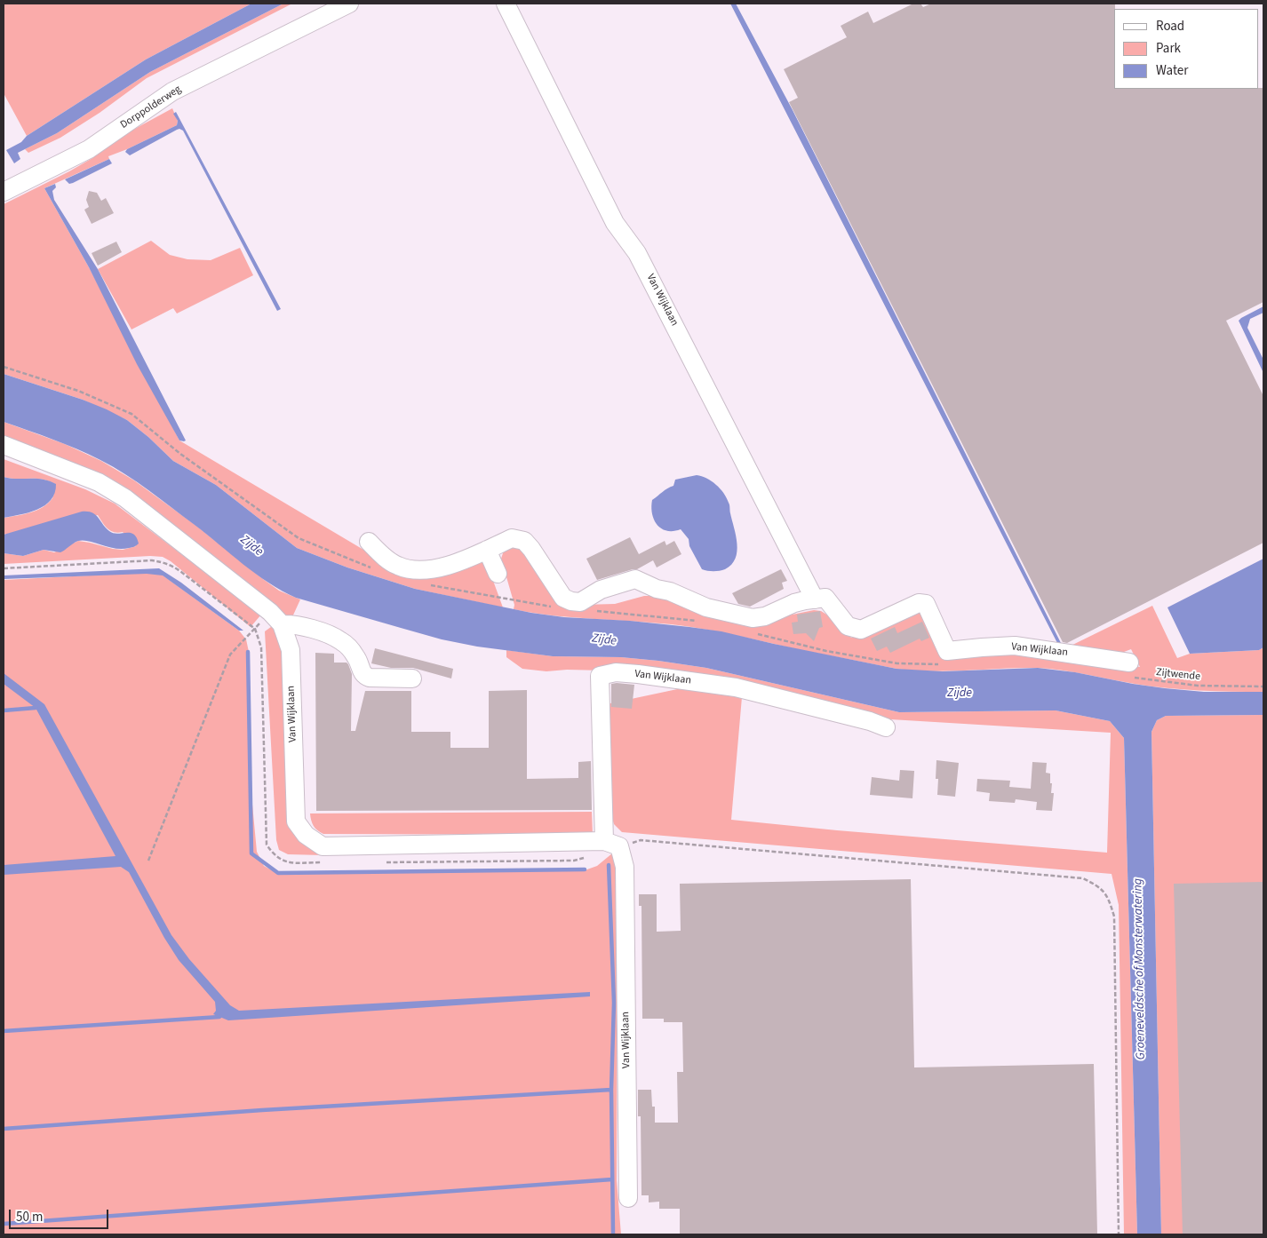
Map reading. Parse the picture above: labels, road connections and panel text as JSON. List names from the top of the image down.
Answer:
{
  "streets": {
    "street": ["Dorppolderweg", "Van Wijklaan"],
    "path": ["Zijtwende"]
  },
  "crossings": [
    ["Van Wijklaan", "Zijtwende"]
  ],
  "water": ["Zijde", "Groeneveldsche of Monsterwatering"],
  "legend": ["Road", "Park", "Water"],
  "scale_bar": "50 m"
}
